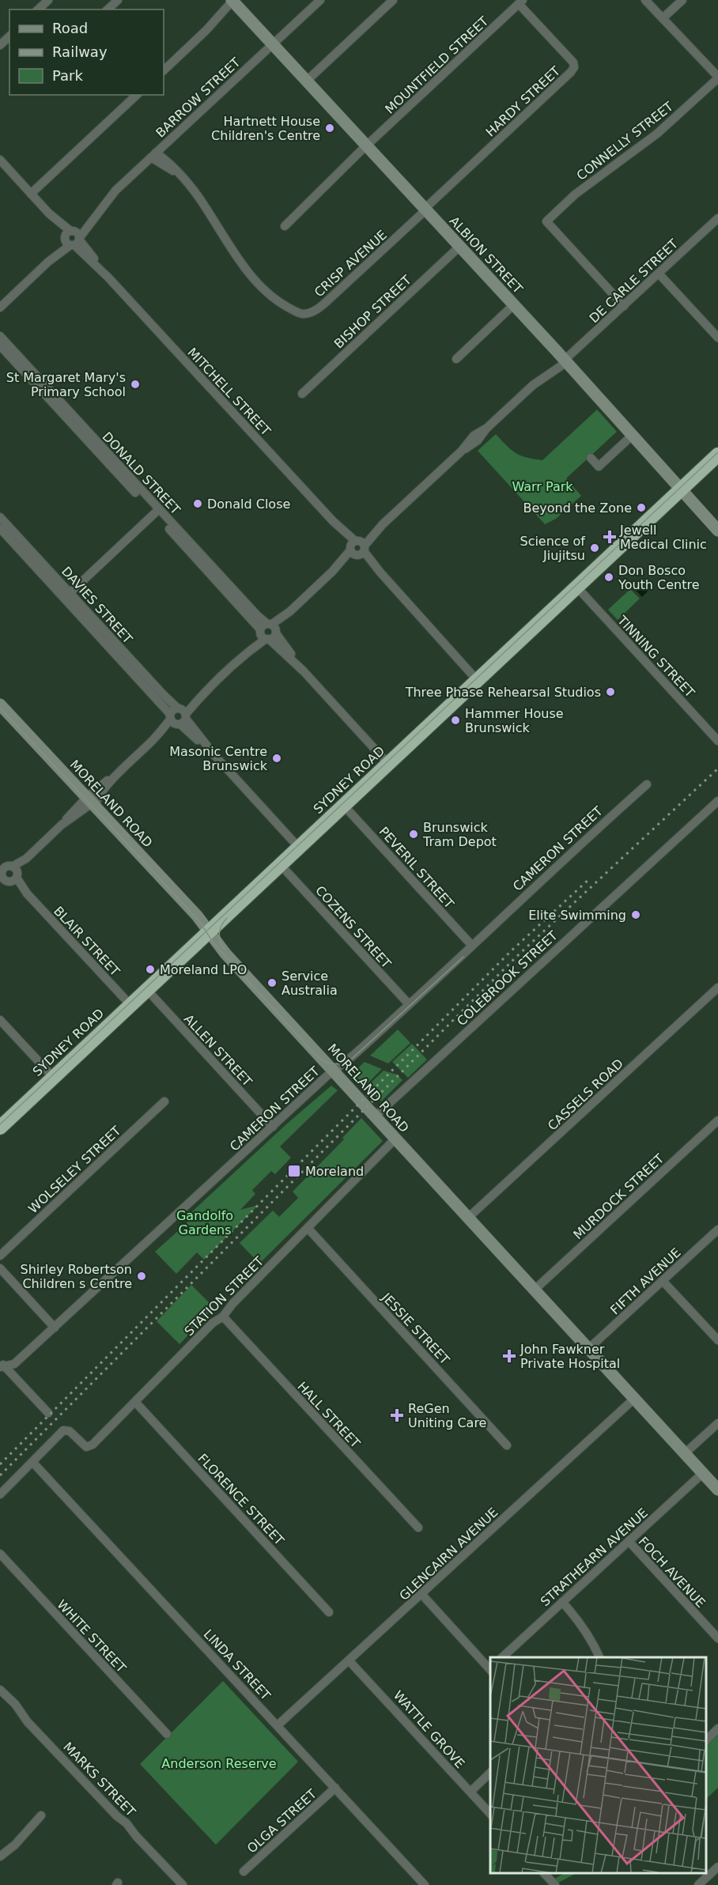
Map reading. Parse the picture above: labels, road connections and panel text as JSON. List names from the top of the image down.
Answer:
{
  "streets": {
    "highway": ["SYDNEY ROAD"],
    "main road": ["ALBION STREET", "MORELAND ROAD"],
    "street": [
      "MOUNTFIELD STREET",
      "BARROW STREET",
      "HARDY STREET",
      "CONNELLY STREET",
      "CRISP AVENUE",
      "DE CARLE STREET",
      "BISHOP STREET",
      "MITCHELL STREET",
      "DONALD STREET",
      "DAVIES STREET",
      "TINNING STREET",
      "CAMERON STREET",
      "PEVERIL STREET",
      "COZENS STREET",
      "BLAIR STREET",
      "COLEBROOK STREET",
      "ALLEN STREET",
      "CASSELS ROAD",
      "WOLSELEY STREET",
      "MURDOCK STREET",
      "FIFTH AVENUE",
      "STATION STREET",
      "JESSIE STREET",
      "HALL STREET",
      "FLORENCE STREET",
      "GLENCAIRN AVENUE",
      "STRATHEARN AVENUE",
      "FOCH AVENUE",
      "WHITE STREET",
      "LINDA STREET",
      "WATTLE GROVE",
      "MARKS STREET",
      "OLGA STREET"
    ]
  },
  "crossings": [
    ["MOUNTFIELD STREET", "HARDY STREET"],
    ["MOUNTFIELD STREET", "ALBION STREET"],
    ["BARROW STREET", "ALBION STREET"],
    ["BARROW STREET", "CRISP AVENUE"],
    ["BARROW STREET", "MITCHELL STREET"],
    ["HARDY STREET", "ALBION STREET"],
    ["HARDY STREET", "CRISP AVENUE"],
    ["CONNELLY STREET", "DE CARLE STREET"],
    ["ALBION STREET", "CRISP AVENUE"],
    ["ALBION STREET", "DE CARLE STREET"],
    ["ALBION STREET", "BISHOP STREET"],
    ["ALBION STREET", "SYDNEY ROAD"],
    ["DE CARLE STREET", "MITCHELL STREET"],
    ["DE CARLE STREET", "DONALD STREET"],
    ["DE CARLE STREET", "DAVIES STREET"],
    ["DE CARLE STREET", "MORELAND ROAD"],
    ["DE CARLE STREET", "BLAIR STREET"],
    ["MITCHELL STREET", "SYDNEY ROAD"],
    ["DONALD STREET", "SYDNEY ROAD"],
    ["DAVIES STREET", "SYDNEY ROAD"],
    ["TINNING STREET", "SYDNEY ROAD"],
    ["SYDNEY ROAD", "MORELAND ROAD"],
    ["SYDNEY ROAD", "PEVERIL STREET"],
    ["SYDNEY ROAD", "COZENS STREET"],
    ["SYDNEY ROAD", "BLAIR STREET"],
    ["SYDNEY ROAD", "ALLEN STREET"],
    ["MORELAND ROAD", "CAMERON STREET"],
    ["MORELAND ROAD", "COLEBROOK STREET"],
    ["MORELAND ROAD", "CASSELS ROAD"],
    ["MORELAND ROAD", "MURDOCK STREET"],
    ["MORELAND ROAD", "FIFTH AVENUE"],
    ["MORELAND ROAD", "STATION STREET"],
    ["MORELAND ROAD", "GLENCAIRN AVENUE"],
    ["MORELAND ROAD", "STRATHEARN AVENUE"],
    ["CAMERON STREET", "PEVERIL STREET"],
    ["CAMERON STREET", "COZENS STREET"],
    ["CAMERON STREET", "ALLEN STREET"],
    ["STATION STREET", "JESSIE STREET"],
    ["STATION STREET", "HALL STREET"],
    ["STATION STREET", "FLORENCE STREET"],
    ["STATION STREET", "LINDA STREET"],
    ["GLENCAIRN AVENUE", "LINDA STREET"],
    ["GLENCAIRN AVENUE", "WATTLE GROVE"],
    ["STRATHEARN AVENUE", "FOCH AVENUE"],
    ["LINDA STREET", "OLGA STREET"]
  ],
  "parks": ["Warr Park", "Gandolfo Gardens", "Anderson Reserve"],
  "places": {
    "other": [
      "Hartnett House Children's Centre",
      "St Margaret Mary's Primary School",
      "Donald Close",
      "Beyond the Zone",
      "Science of Jiujitsu",
      "Don Bosco Youth Centre",
      "Three Phase Rehearsal Studios",
      "Hammer House Brunswick",
      "Masonic Centre Brunswick",
      "Brunswick Tram Depot",
      "Elite Swimming",
      "Moreland LPO",
      "Service Australia",
      "Shirley Robertson Children s Centre"
    ],
    "health": ["Jewell Medical Clinic", "John Fawkner Private Hospital", "ReGen Uniting Care"],
    "transit": ["Moreland"]
  },
  "legend": ["Road", "Railway", "Park"]
}
